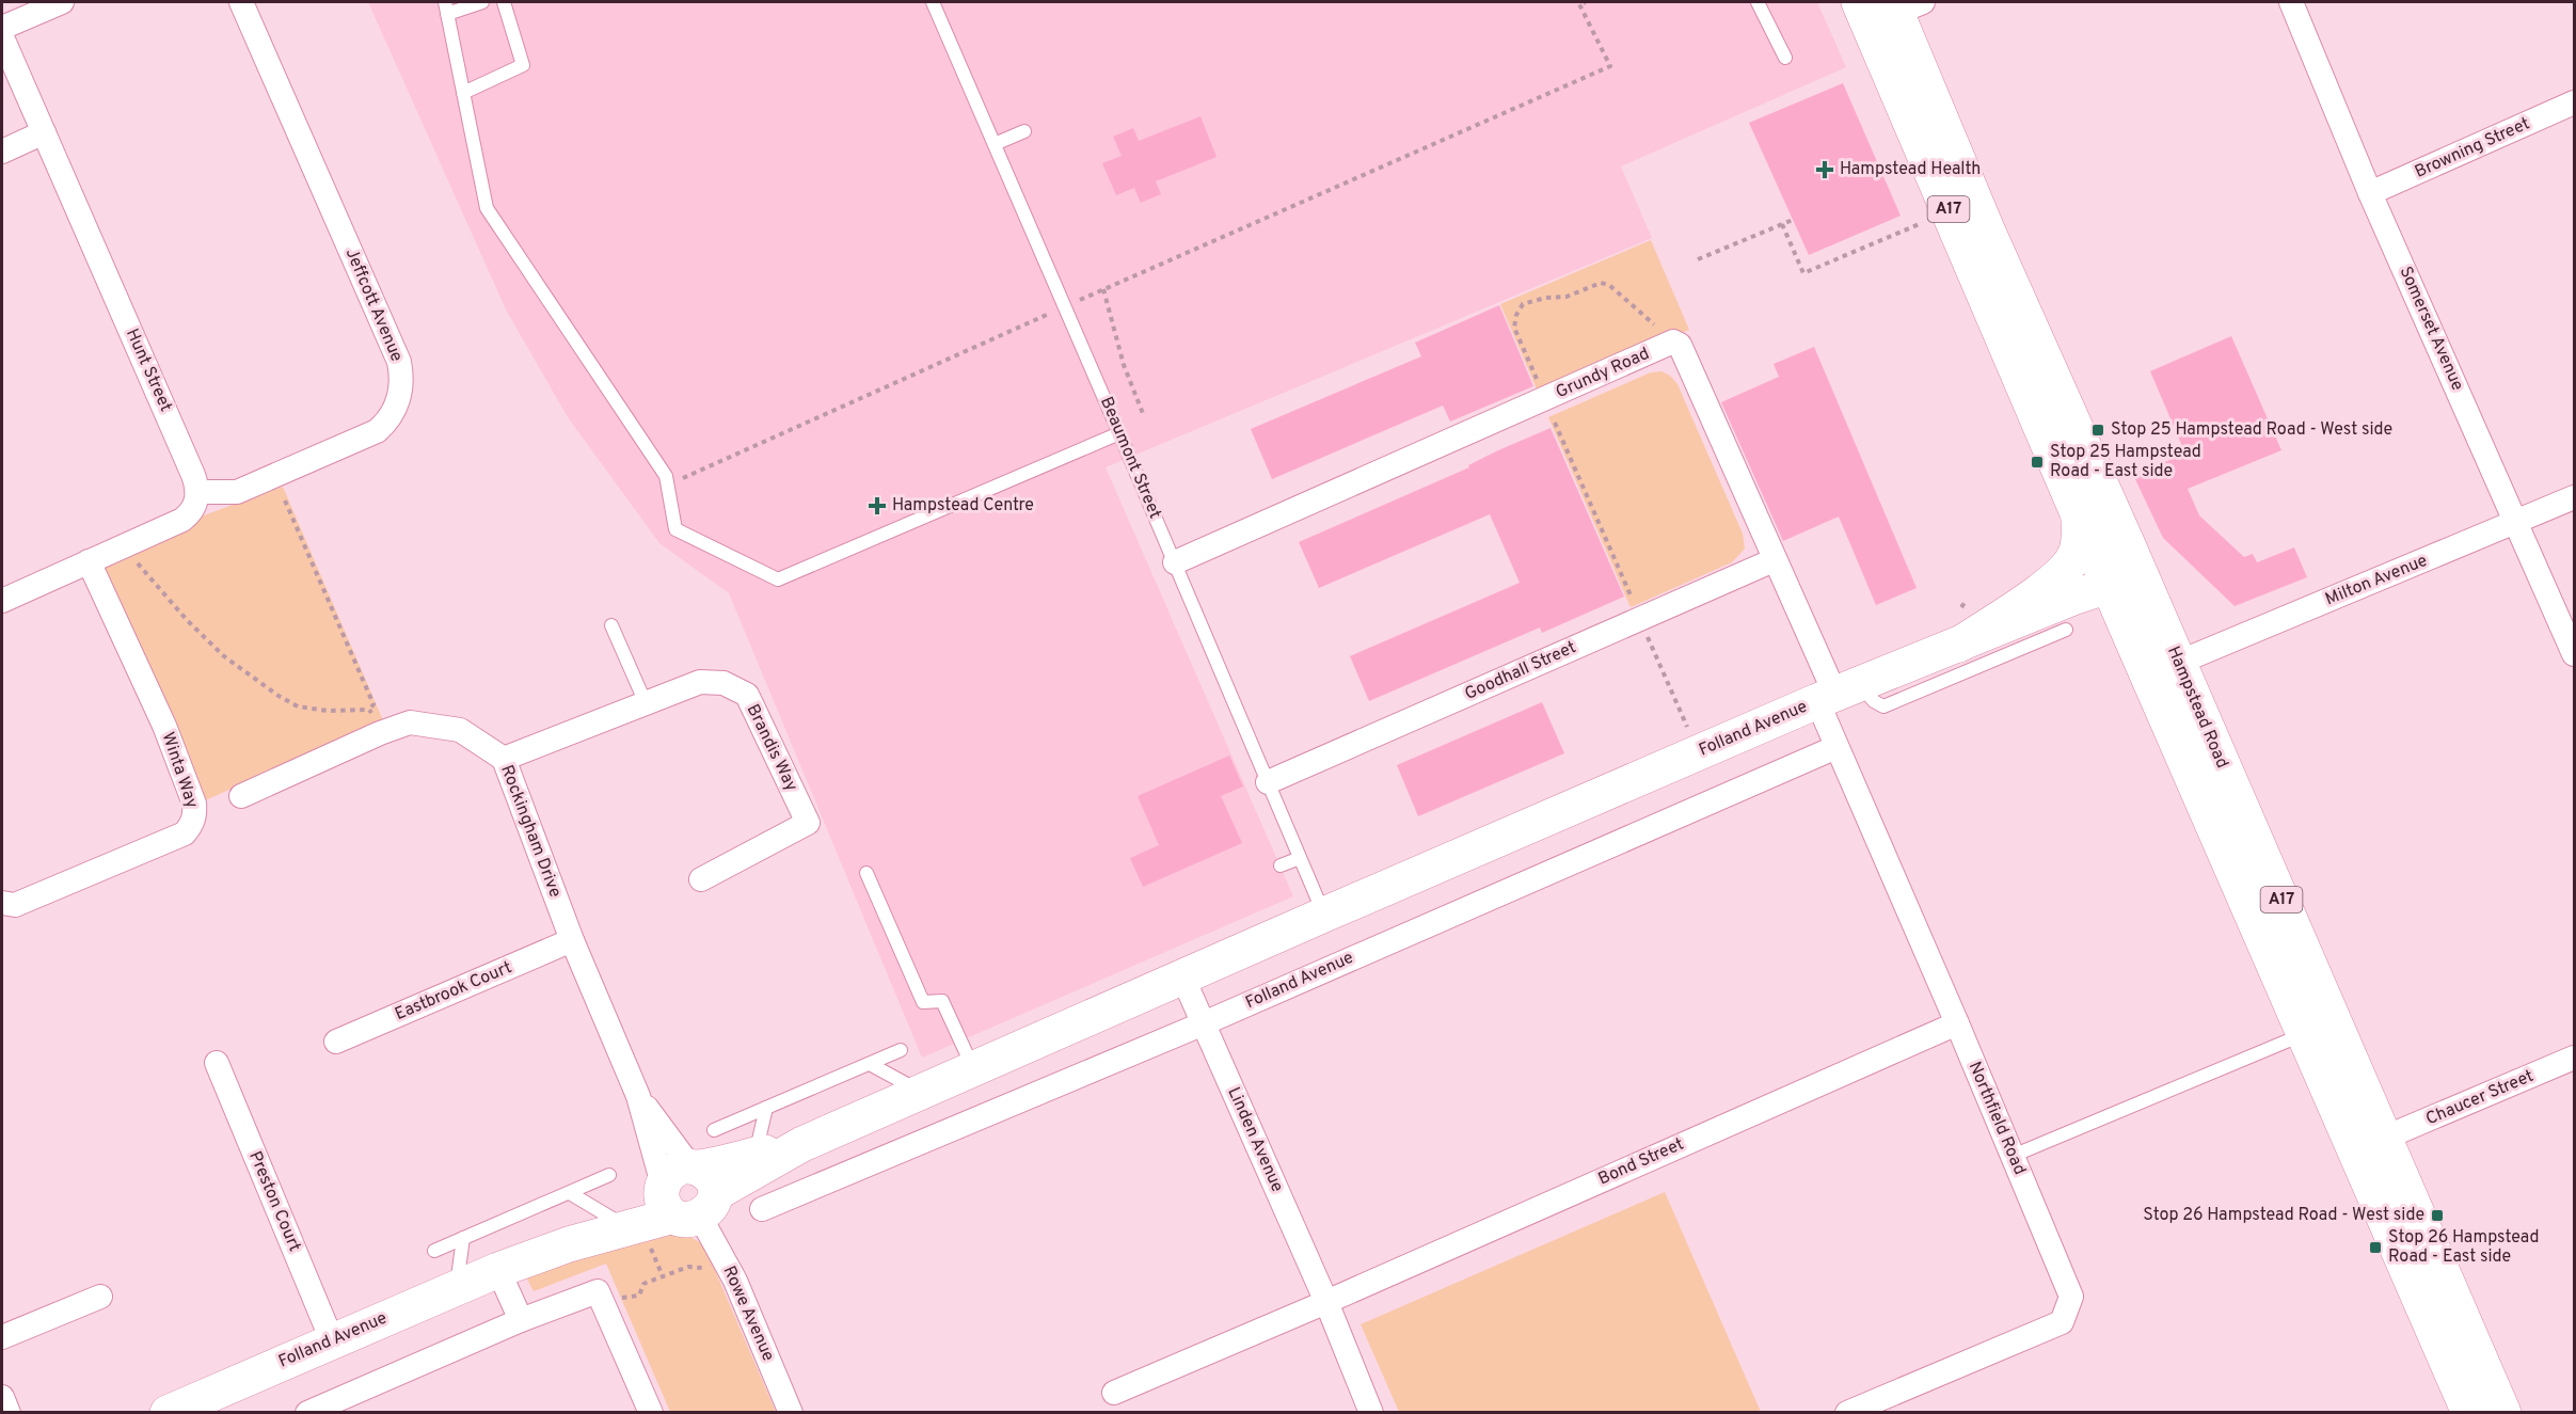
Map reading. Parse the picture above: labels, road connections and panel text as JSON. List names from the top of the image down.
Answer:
{
  "streets": {
    "main road": ["A17", "Hampstead Road", "Folland Avenue"],
    "street": [
      "Browning Street",
      "Jeffcott Avenue",
      "Somerset Avenue",
      "Hunt Street",
      "Grundy Road",
      "Milton Avenue",
      "Goodhall Street",
      "Brandis Way",
      "Winta Way",
      "Rockingham Drive",
      "Eastbrook Court",
      "Chaucer Street",
      "Northfield Road",
      "Linden Avenue",
      "Bond Street",
      "Preston Court",
      "Rowe Avenue"
    ],
    "lane": ["Beaumont Street"]
  },
  "crossings": [
    ["Browning Street", "Somerset Avenue"],
    ["Jeffcott Avenue", "Hunt Street"],
    ["Somerset Avenue", "Milton Avenue"],
    ["Grundy Road", "Beaumont Street"],
    ["Grundy Road", "Goodhall Street"],
    ["Grundy Road", "Folland Avenue"],
    ["Grundy Road", "Northfield Road"],
    ["Beaumont Street", "Goodhall Street"],
    ["Beaumont Street", "Folland Avenue"],
    ["Milton Avenue", "Hampstead Road"],
    ["Hampstead Road", "Folland Avenue"],
    ["Hampstead Road", "Chaucer Street"],
    ["Folland Avenue", "Rockingham Drive"],
    ["Folland Avenue", "Northfield Road"],
    ["Folland Avenue", "Linden Avenue"],
    ["Folland Avenue", "Preston Court"],
    ["Folland Avenue", "Rowe Avenue"],
    ["Brandis Way", "Rockingham Drive"],
    ["Rockingham Drive", "Eastbrook Court"],
    ["Rockingham Drive", "Rowe Avenue"],
    ["Northfield Road", "Bond Street"],
    ["Linden Avenue", "Bond Street"]
  ],
  "places": {
    "health": ["Hampstead Health", "Hampstead Centre"],
    "transit": [
      "Stop 25 Hampstead Road - West side",
      "Stop 25 Hampstead Road - East side",
      "Stop 26 Hampstead Road - West side",
      "Stop 26 Hampstead Road - East side"
    ]
  }
}
